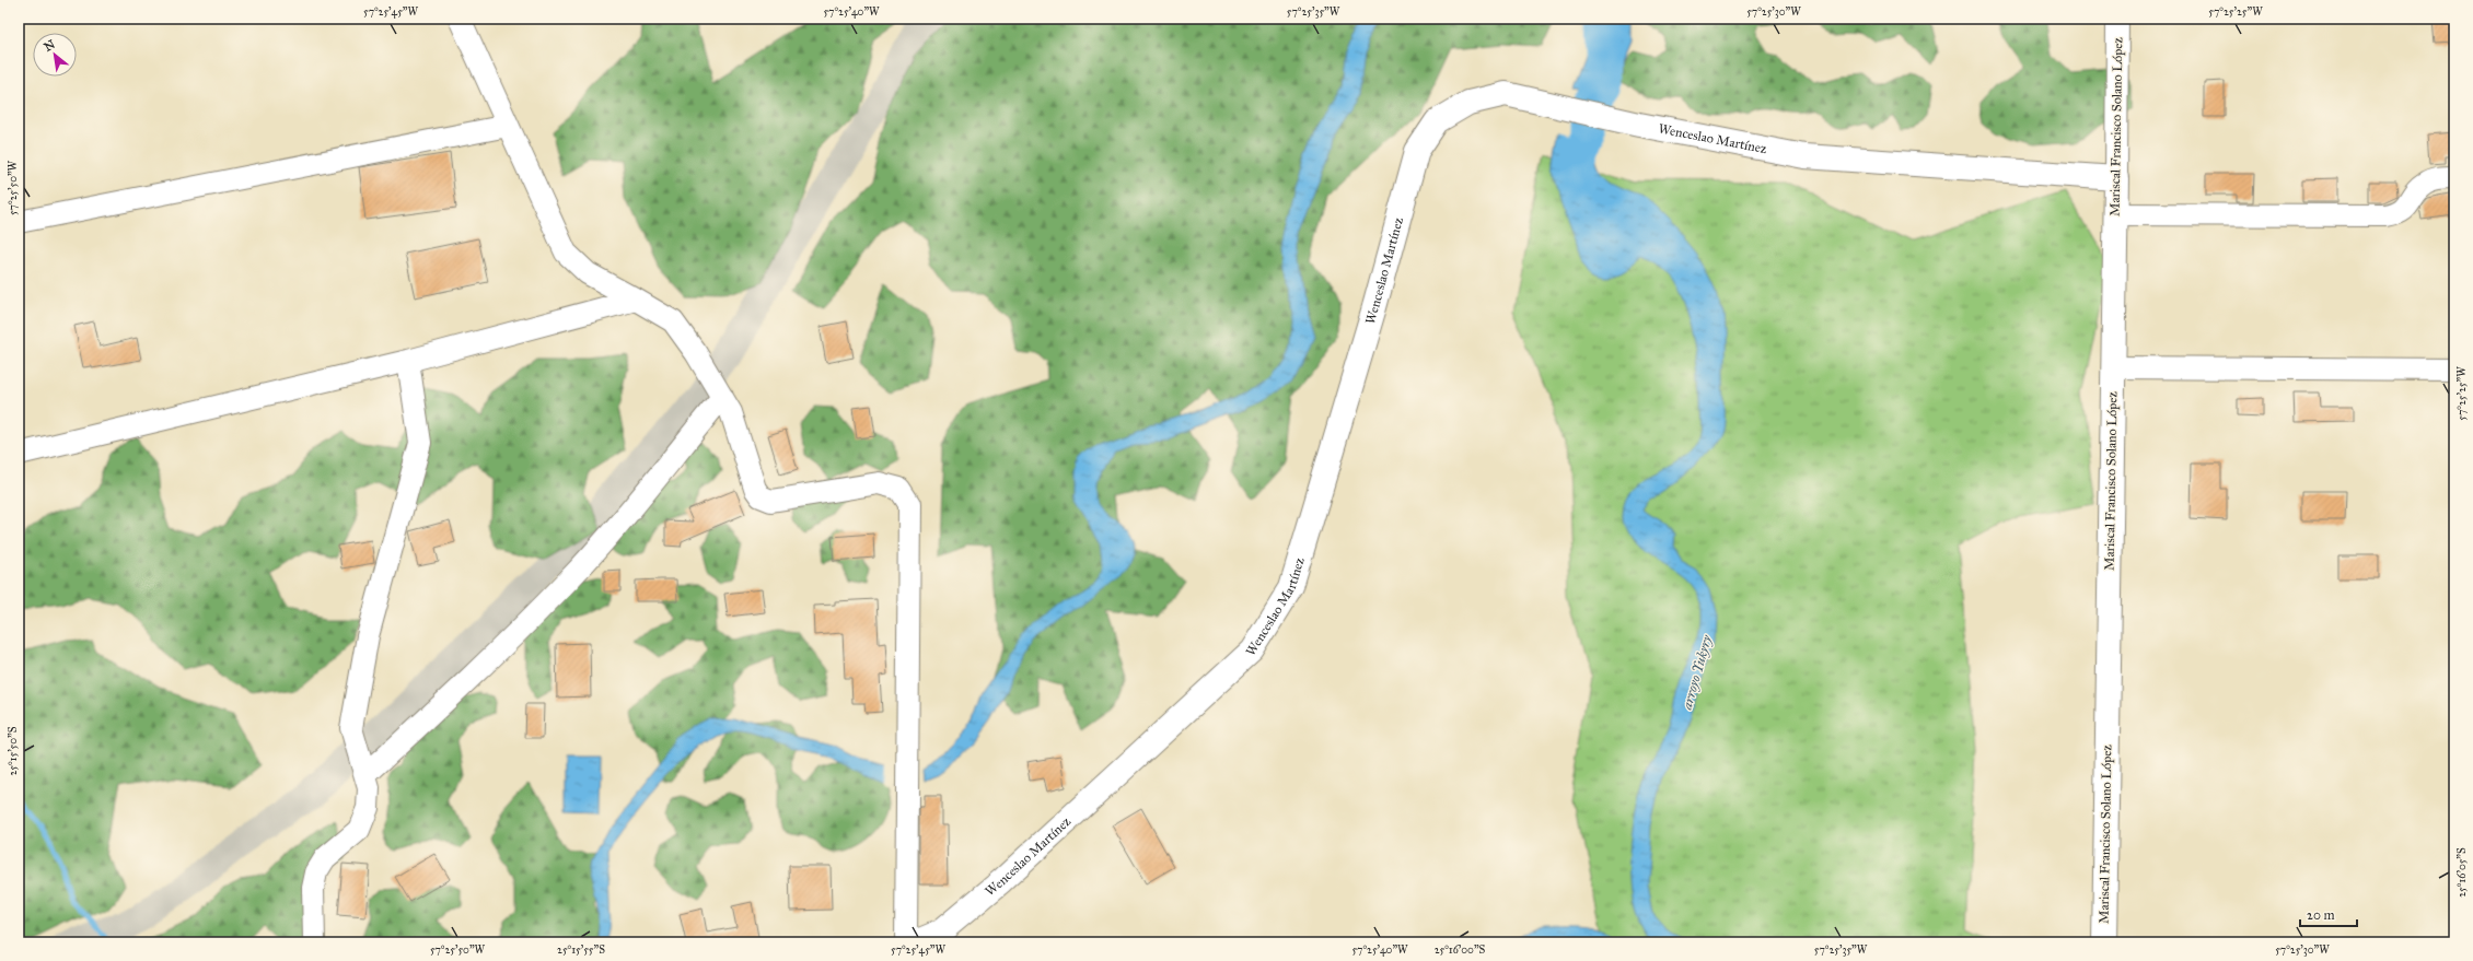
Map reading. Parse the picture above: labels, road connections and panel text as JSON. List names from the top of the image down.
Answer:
{
  "streets": {
    "main road": ["Mariscal Francisco Solano López", "Wenceslao Martínez"]
  },
  "crossings": [
    ["Mariscal Francisco Solano López", "Wenceslao Martínez"]
  ],
  "water": ["arroyo Yukyry"],
  "scale_bar": "20 m",
  "north": "top left",
  "coordinates": [
    "57°25'45\"W",
    "57°25'40\"W",
    "57°25'35\"W",
    "57°25'30\"W",
    "57°25'25\"W",
    "57°25'50\"W",
    "25°15'50\"S",
    "25°16'05\"S",
    "25°15'55\"S",
    "25°16'00\"S"
  ]
}
